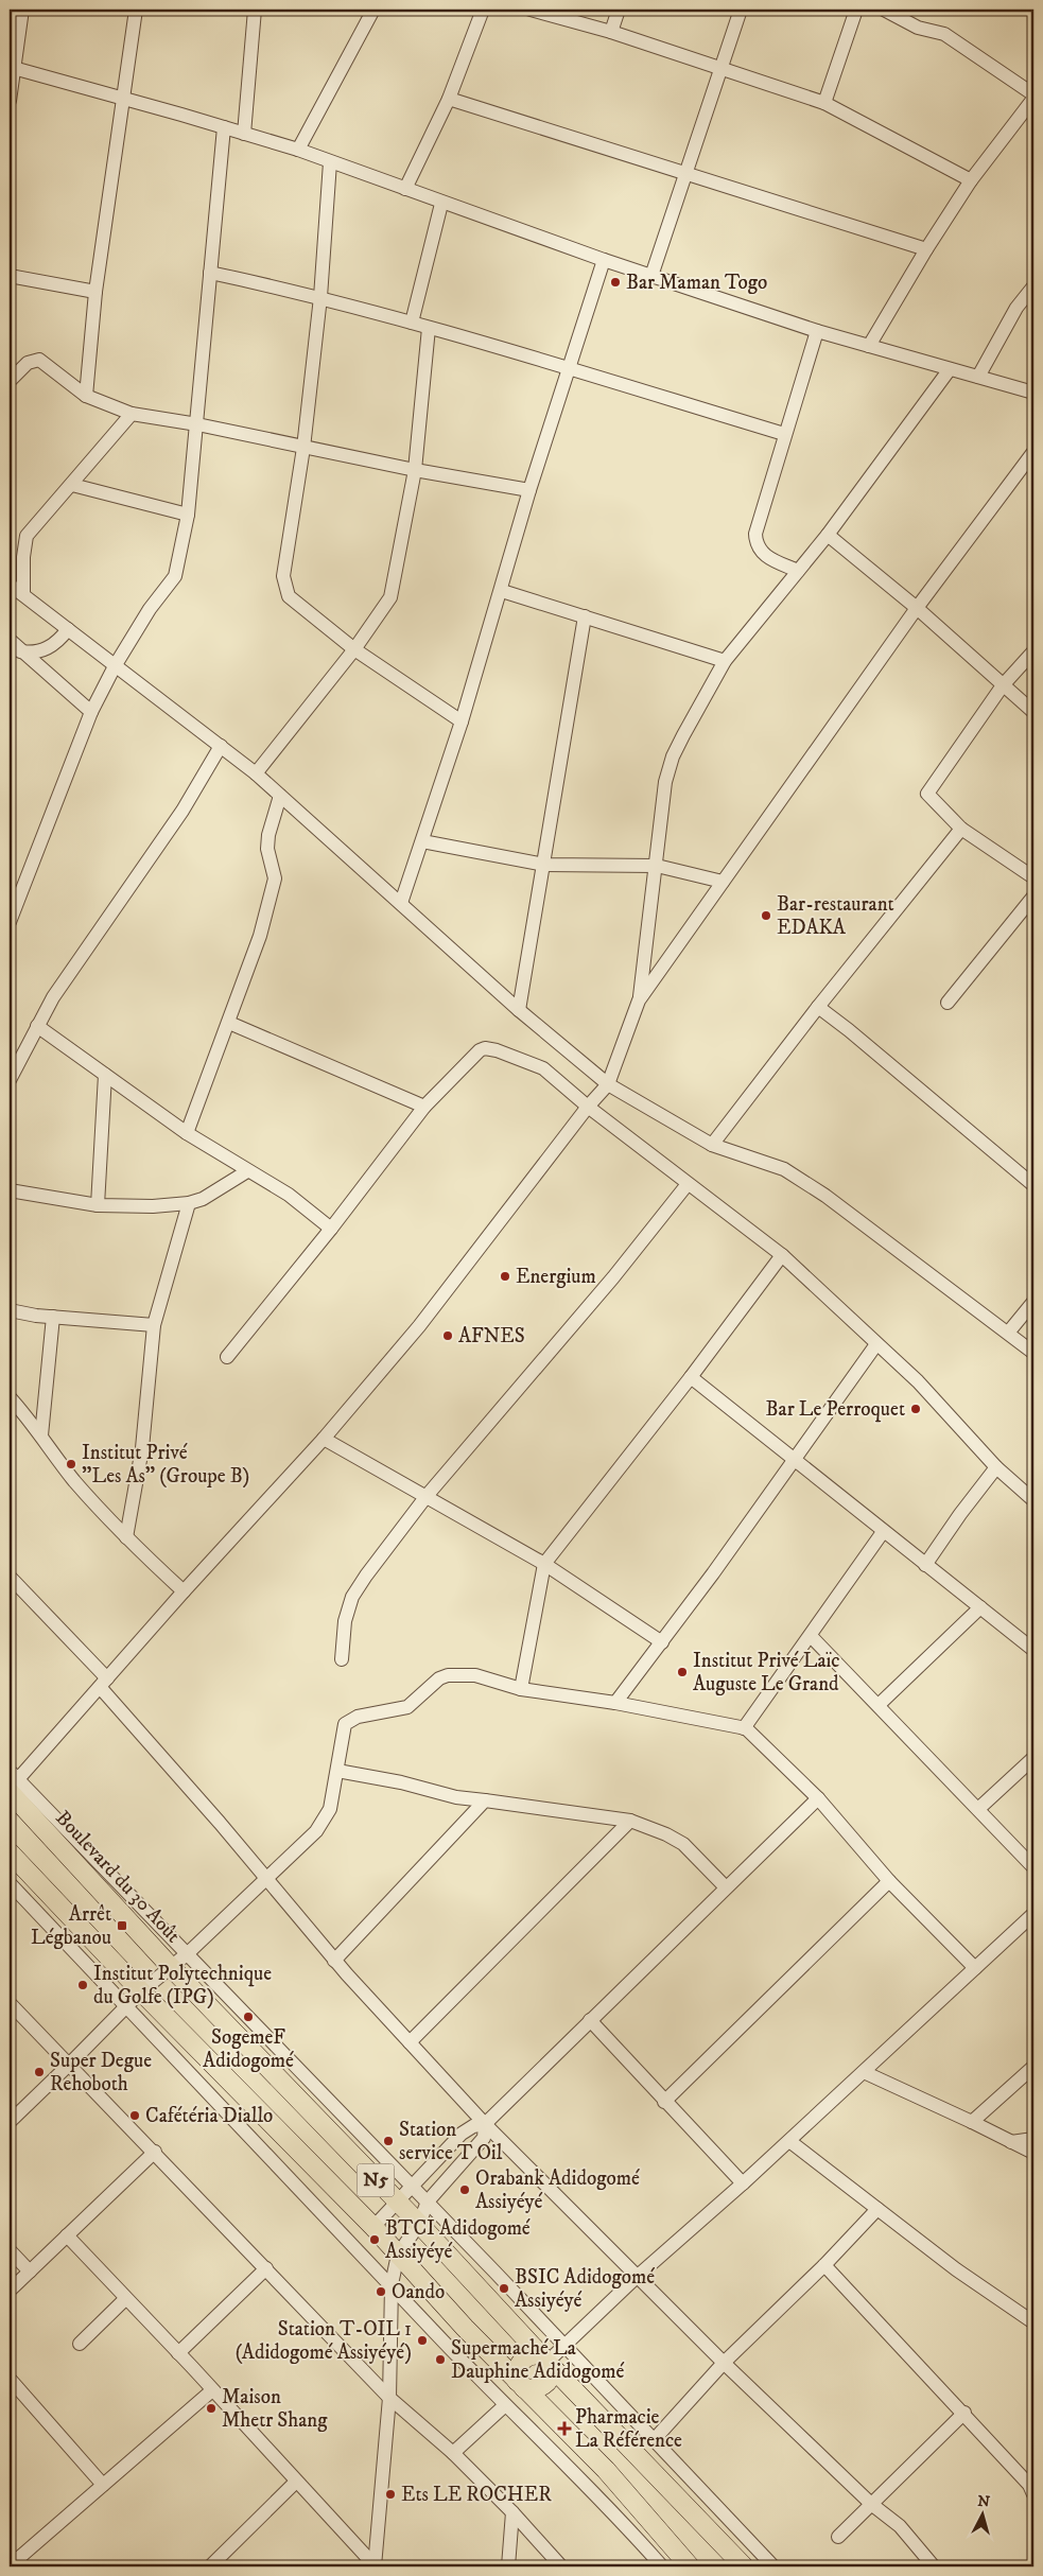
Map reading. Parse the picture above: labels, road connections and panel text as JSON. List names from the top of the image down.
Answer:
{
  "streets": {
    "highway": ["Boulevard du 30 Août", "N5"]
  },
  "crossings": [
    ["Boulevard du 30 Août", "N5"]
  ],
  "places": {
    "other": [
      "Bar Maman Togo",
      "Bar-restaurant EDAKA",
      "Energium",
      "AFNES",
      "Bar Le Perroquet",
      "Institut Privé \"Les As\" (Groupe B)",
      "Institut Privé Laïc Auguste Le Grand",
      "Institut Polytechnique du Golfe (IPG)",
      "SogemeF Adidogomé",
      "Super Degue Rehoboth",
      "Cafétéria Diallo",
      "Station service T Oil",
      "Orabank Adidogomé Assiyéyé",
      "BTCI Adidogomé Assiyéyé",
      "BSIC Adidogomé Assiyéyé",
      "Oando",
      "Station T-OIL 1 (Adidogomé Assiyéyé)",
      "Supermaché La Dauphine Adidogomé",
      "Maison Mhetr Shang",
      "Ets LE ROCHER"
    ],
    "transit": ["Arrêt Légbanou"],
    "health": ["Pharmacie La Référence"]
  },
  "north": "top"
}
